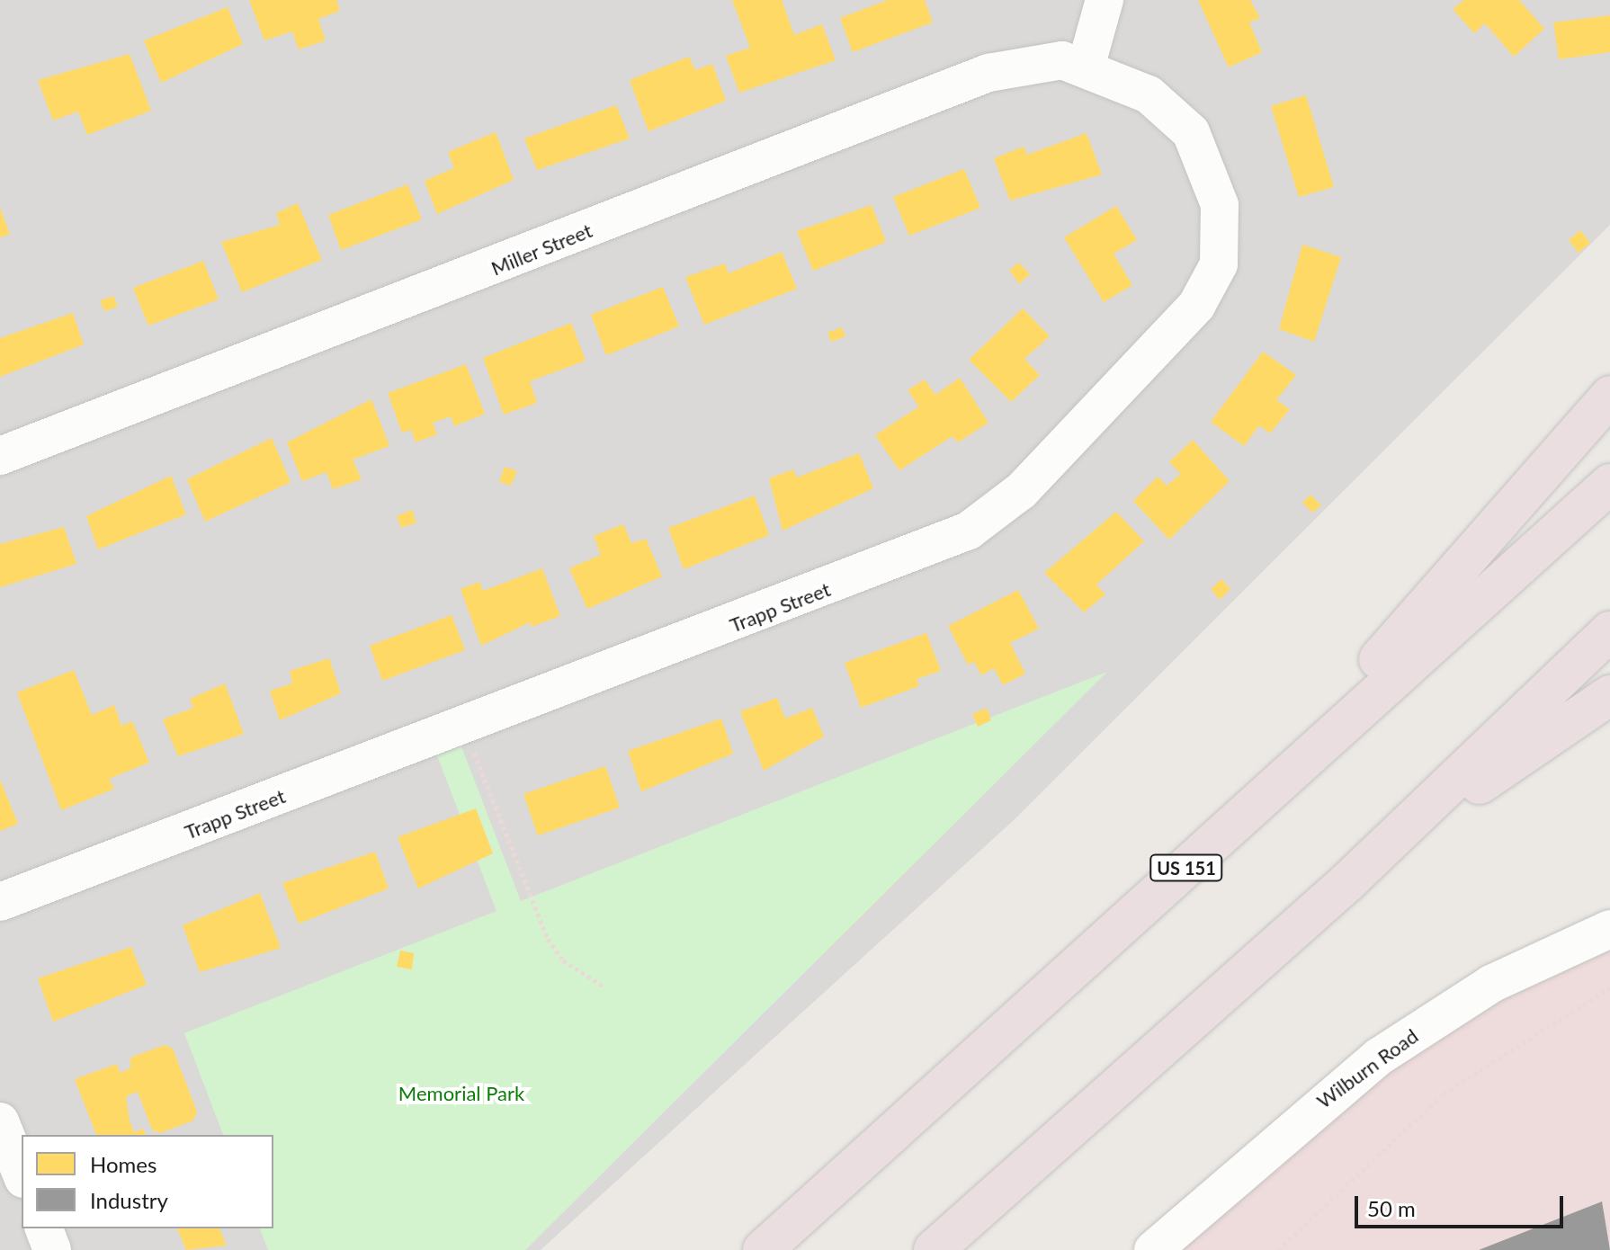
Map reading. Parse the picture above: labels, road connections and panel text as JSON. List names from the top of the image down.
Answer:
{
  "streets": {
    "highway": ["US 151"],
    "street": ["Miller Street", "Trapp Street", "Wilburn Road"]
  },
  "crossings": [
    ["Miller Street", "Trapp Street"]
  ],
  "parks": ["Memorial Park"],
  "legend": ["Homes", "Industry"],
  "scale_bar": "50 m"
}
